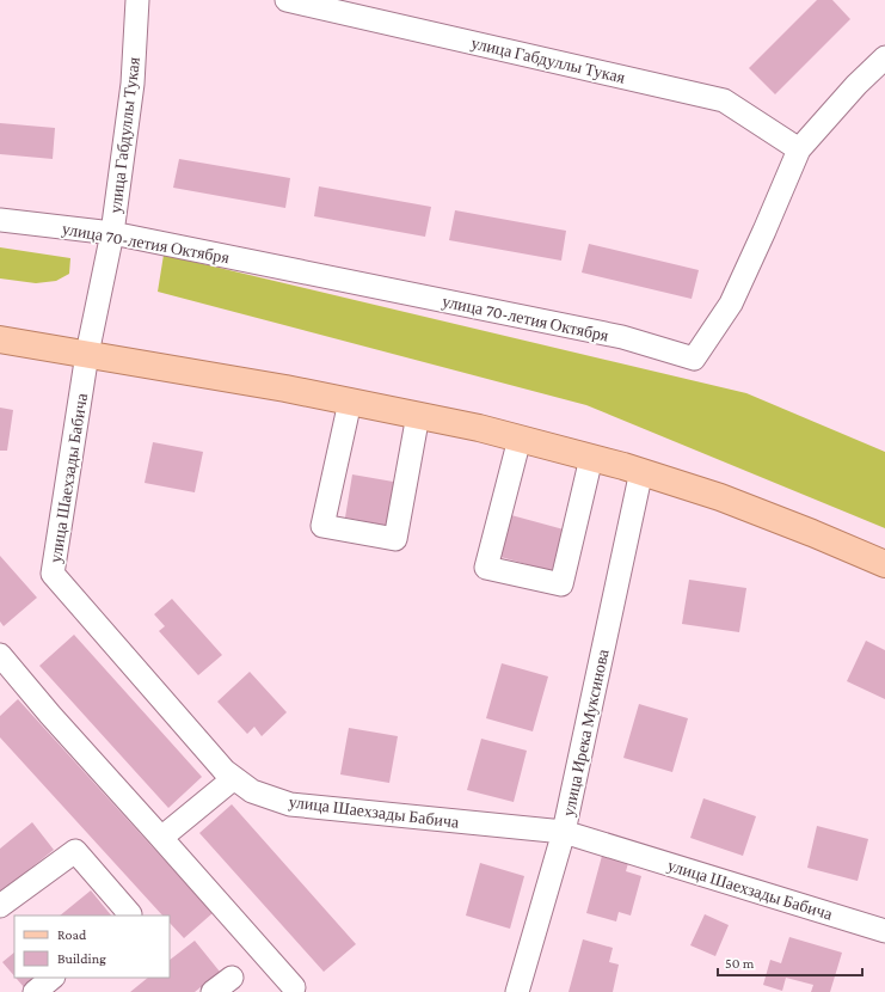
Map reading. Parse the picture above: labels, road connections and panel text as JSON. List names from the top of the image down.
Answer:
{
  "streets": {
    "street": [
      "улица Габдуллы Тукая",
      "улица 70-летия Октября",
      "улица Шаехзады Бабича",
      "улица Ирека Муксинова"
    ]
  },
  "crossings": [
    ["улица Габдуллы Тукая", "улица 70-летия Октября"],
    ["улица Габдуллы Тукая", "улица Шаехзады Бабича"],
    ["улица Шаехзады Бабича", "улица Ирека Муксинова"]
  ],
  "legend": ["Road", "Building"],
  "scale_bar": "50 m"
}
